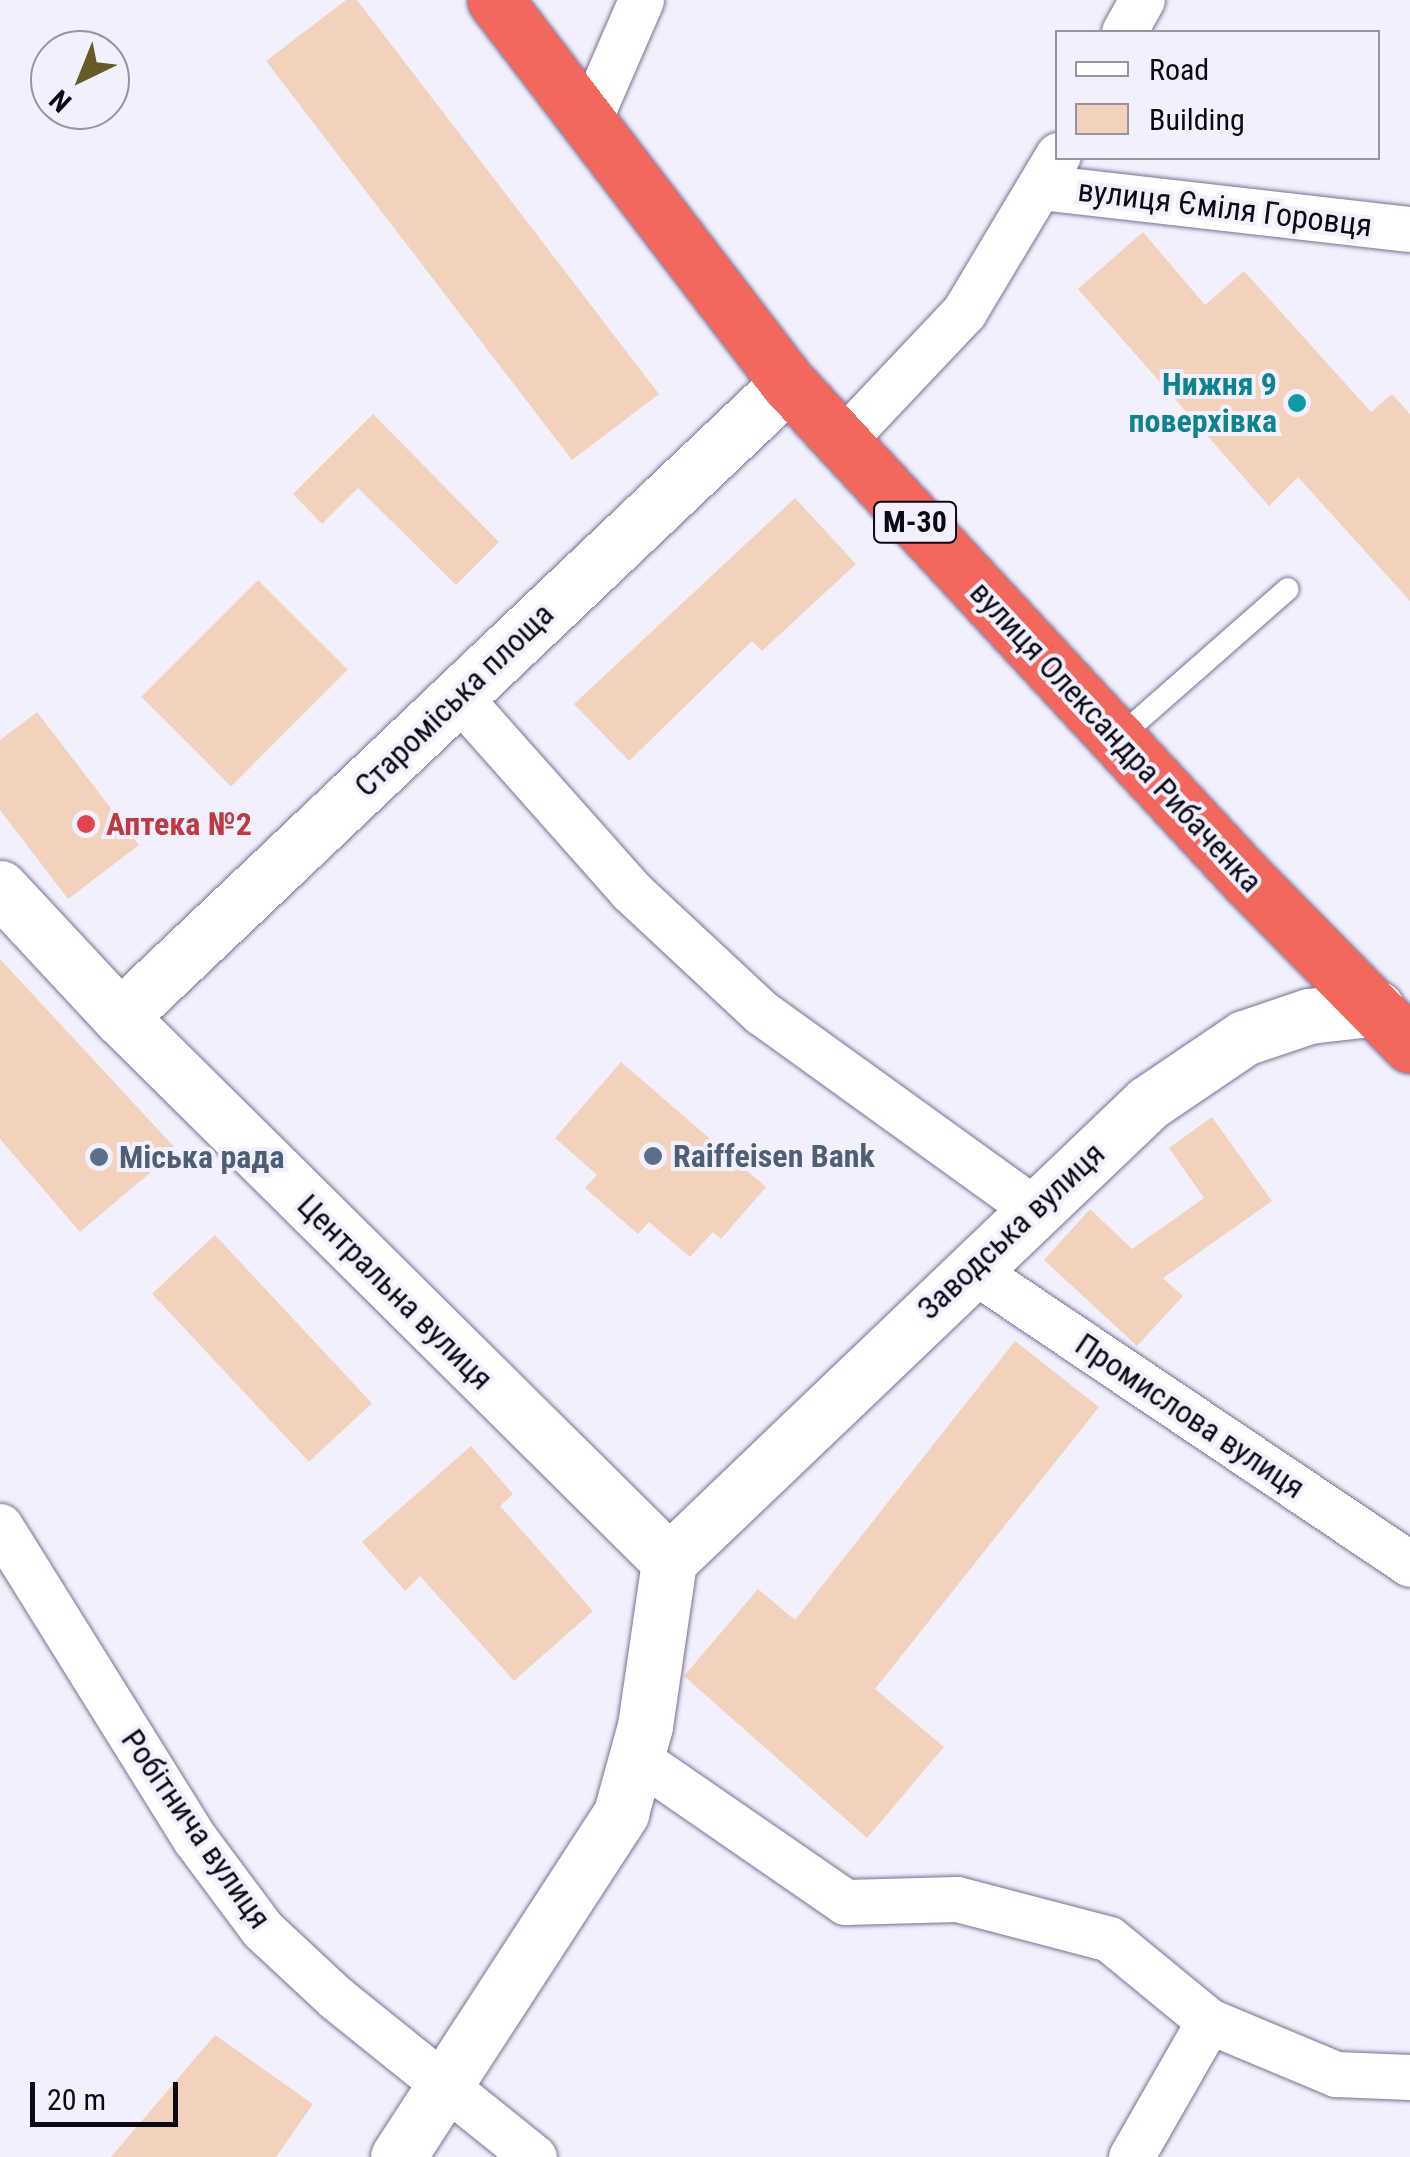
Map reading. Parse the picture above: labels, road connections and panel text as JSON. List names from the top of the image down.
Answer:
{
  "streets": {
    "highway": ["М-30", "вулиця Олександра Рибаченка"],
    "street": [
      "вулиця Єміля Горовця",
      "Староміська площа",
      "Заводська вулиця",
      "Центральна вулиця",
      "Промислова вулиця",
      "Робітнича вулиця"
    ]
  },
  "crossings": [
    ["Староміська площа", "вулиця Олександра Рибаченка"],
    ["Староміська площа", "Центральна вулиця"],
    ["вулиця Олександра Рибаченка", "Заводська вулиця"],
    ["Заводська вулиця", "Центральна вулиця"],
    ["Заводська вулиця", "Промислова вулиця"]
  ],
  "places": [
    "Нижня 9 поверхівка",
    "Аптека №2",
    "Raiffeisen Bank",
    "Міська рада"
  ],
  "legend": ["Road", "Building"],
  "scale_bar": "20 m",
  "north": "bottom left"
}
